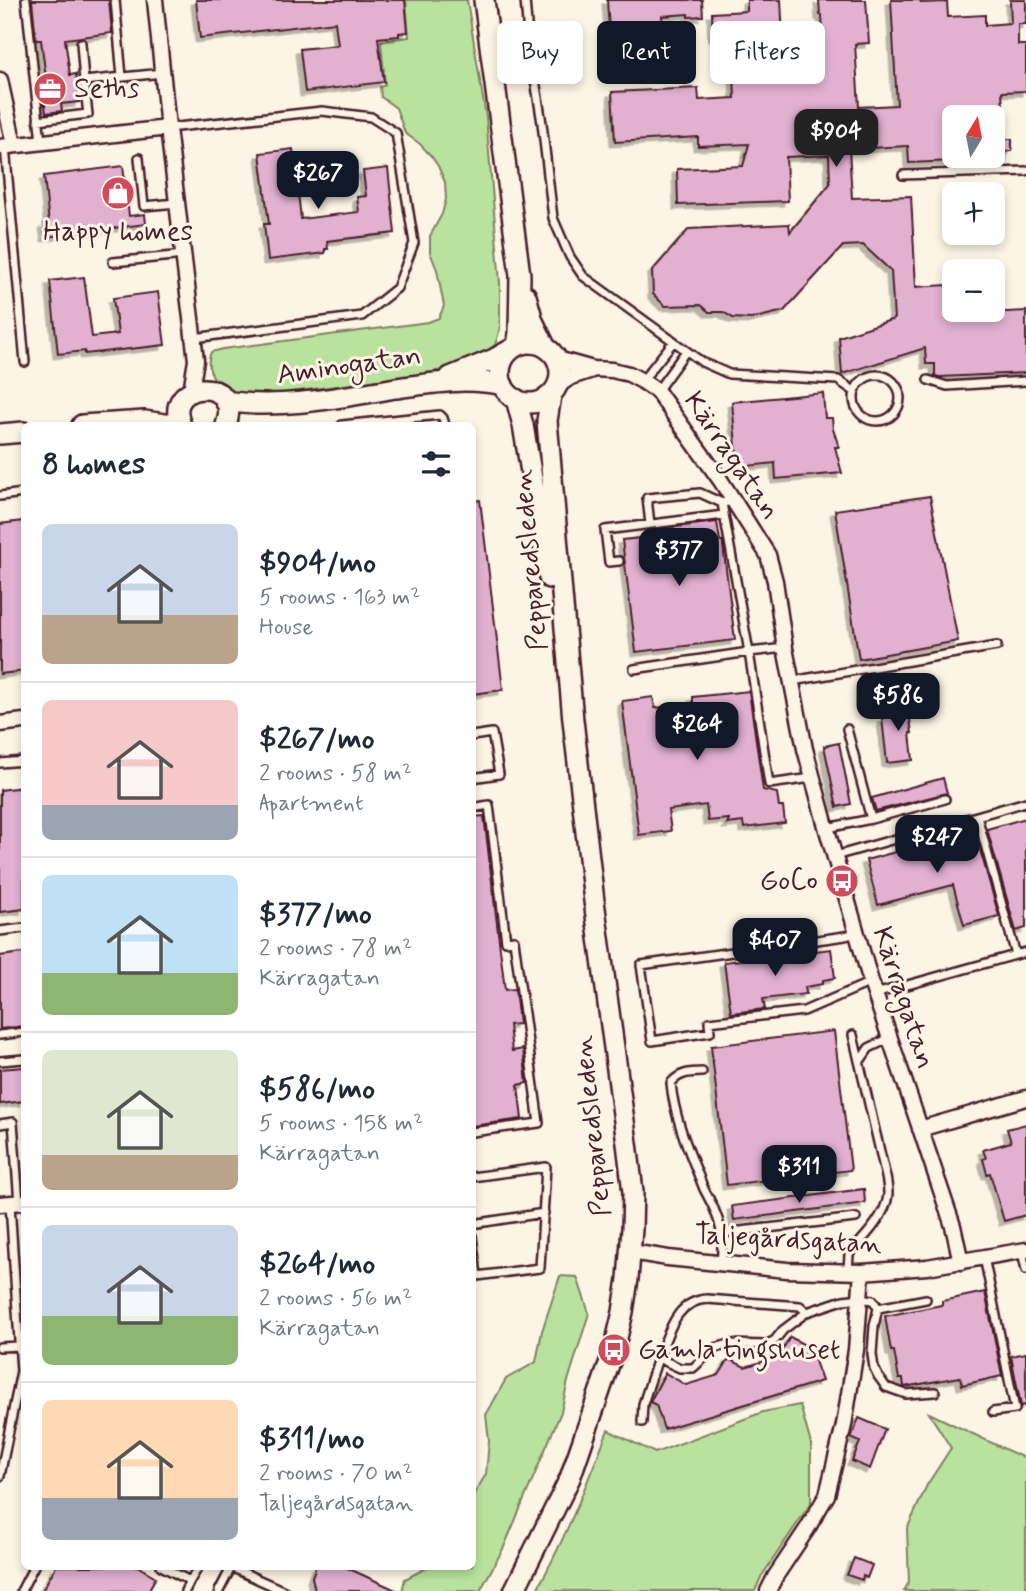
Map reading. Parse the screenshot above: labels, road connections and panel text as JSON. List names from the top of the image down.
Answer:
{
  "streets": {
    "street": [
      "Aminogatan",
      "Kärragatan",
      "Pepparedsleden",
      "Taljegårdsgatan"
    ]
  },
  "crossings": [
    ["Aminogatan", "Kärragatan"],
    ["Aminogatan", "Pepparedsleden"],
    ["Kärragatan", "Pepparedsleden"],
    ["Kärragatan", "Taljegårdsgatan"],
    ["Pepparedsleden", "Taljegårdsgatan"]
  ],
  "places": {
    "office": ["Seths"],
    "shop": ["Happy homes"],
    "bus stop": ["GoCo", "Gamla tingshuset"]
  },
  "north": "top",
  "page": {
    "chip": ["Buy", "Rent", "Filters"],
    "map_buttons": ["+", "−"],
    "price": [
      "$904",
      "$267",
      "$377",
      "$586",
      "$264",
      "$247",
      "$407",
      "$311"
    ],
    "heading": "8 homes",
    "list": [
      {
        "name": "$904/mo",
        "note": "5 rooms · 163 m² · House"
      },
      {
        "name": "$267/mo",
        "note": "2 rooms · 58 m² · Apartment"
      },
      {
        "name": "$377/mo",
        "note": "2 rooms · 78 m² · Kärragatan"
      },
      {
        "name": "$586/mo",
        "note": "5 rooms · 158 m² · Kärragatan"
      },
      {
        "name": "$264/mo",
        "note": "2 rooms · 56 m² · Kärragatan"
      },
      {
        "name": "$311/mo",
        "note": "2 rooms · 70 m² · Taljegårdsgatan"
      }
    ]
  }
}
